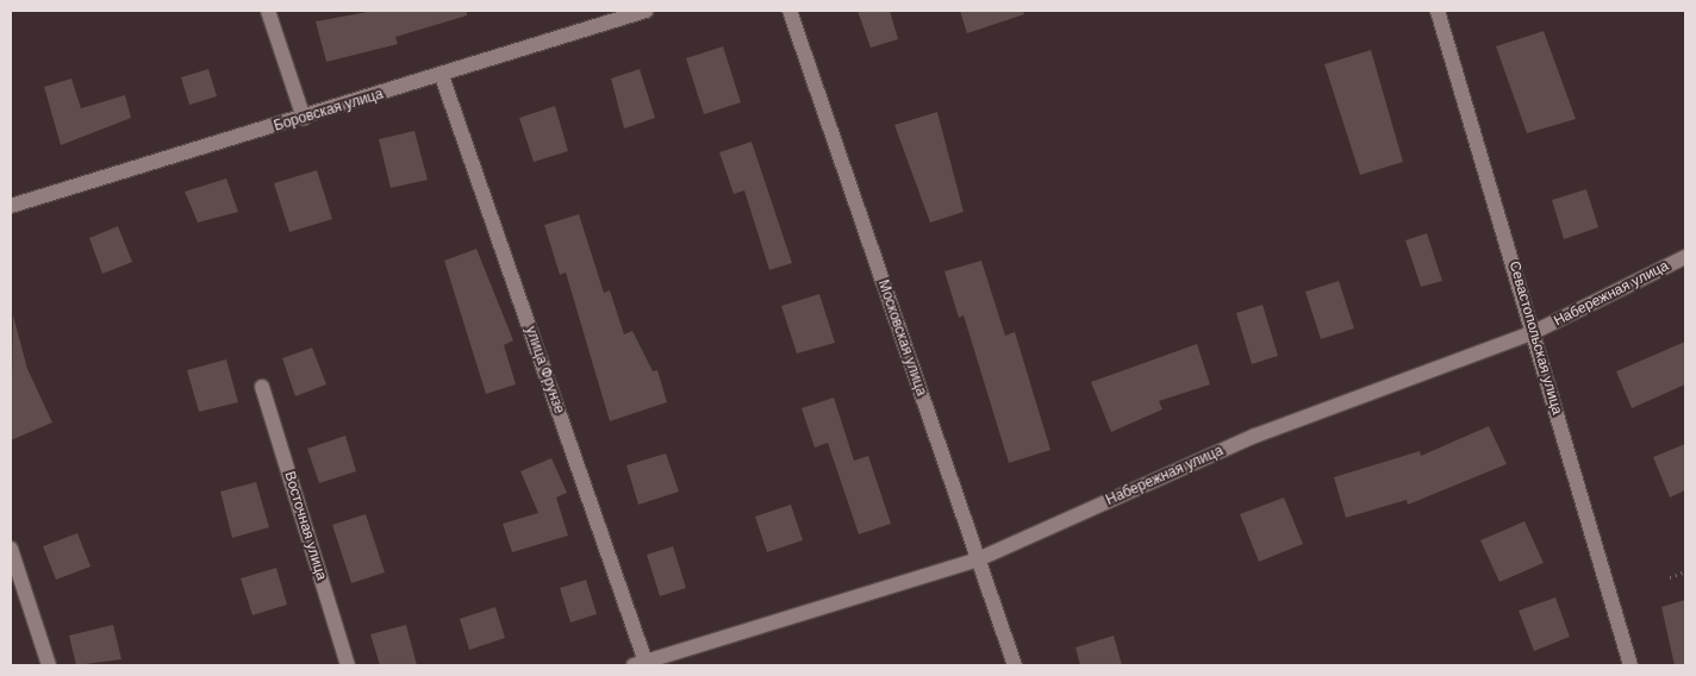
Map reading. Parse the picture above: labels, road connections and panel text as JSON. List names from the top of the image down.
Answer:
{
  "streets": {
    "street": [
      "Боровская улица",
      "Набережная улица",
      "Московская улица",
      "Севастопольская улица",
      "улица Фрунзе",
      "Восточная улица"
    ]
  },
  "crossings": [
    ["Боровская улица", "улица Фрунзе"],
    ["Набережная улица", "Московская улица"],
    ["Набережная улица", "Севастопольская улица"],
    ["Набережная улица", "улица Фрунзе"]
  ]
}
